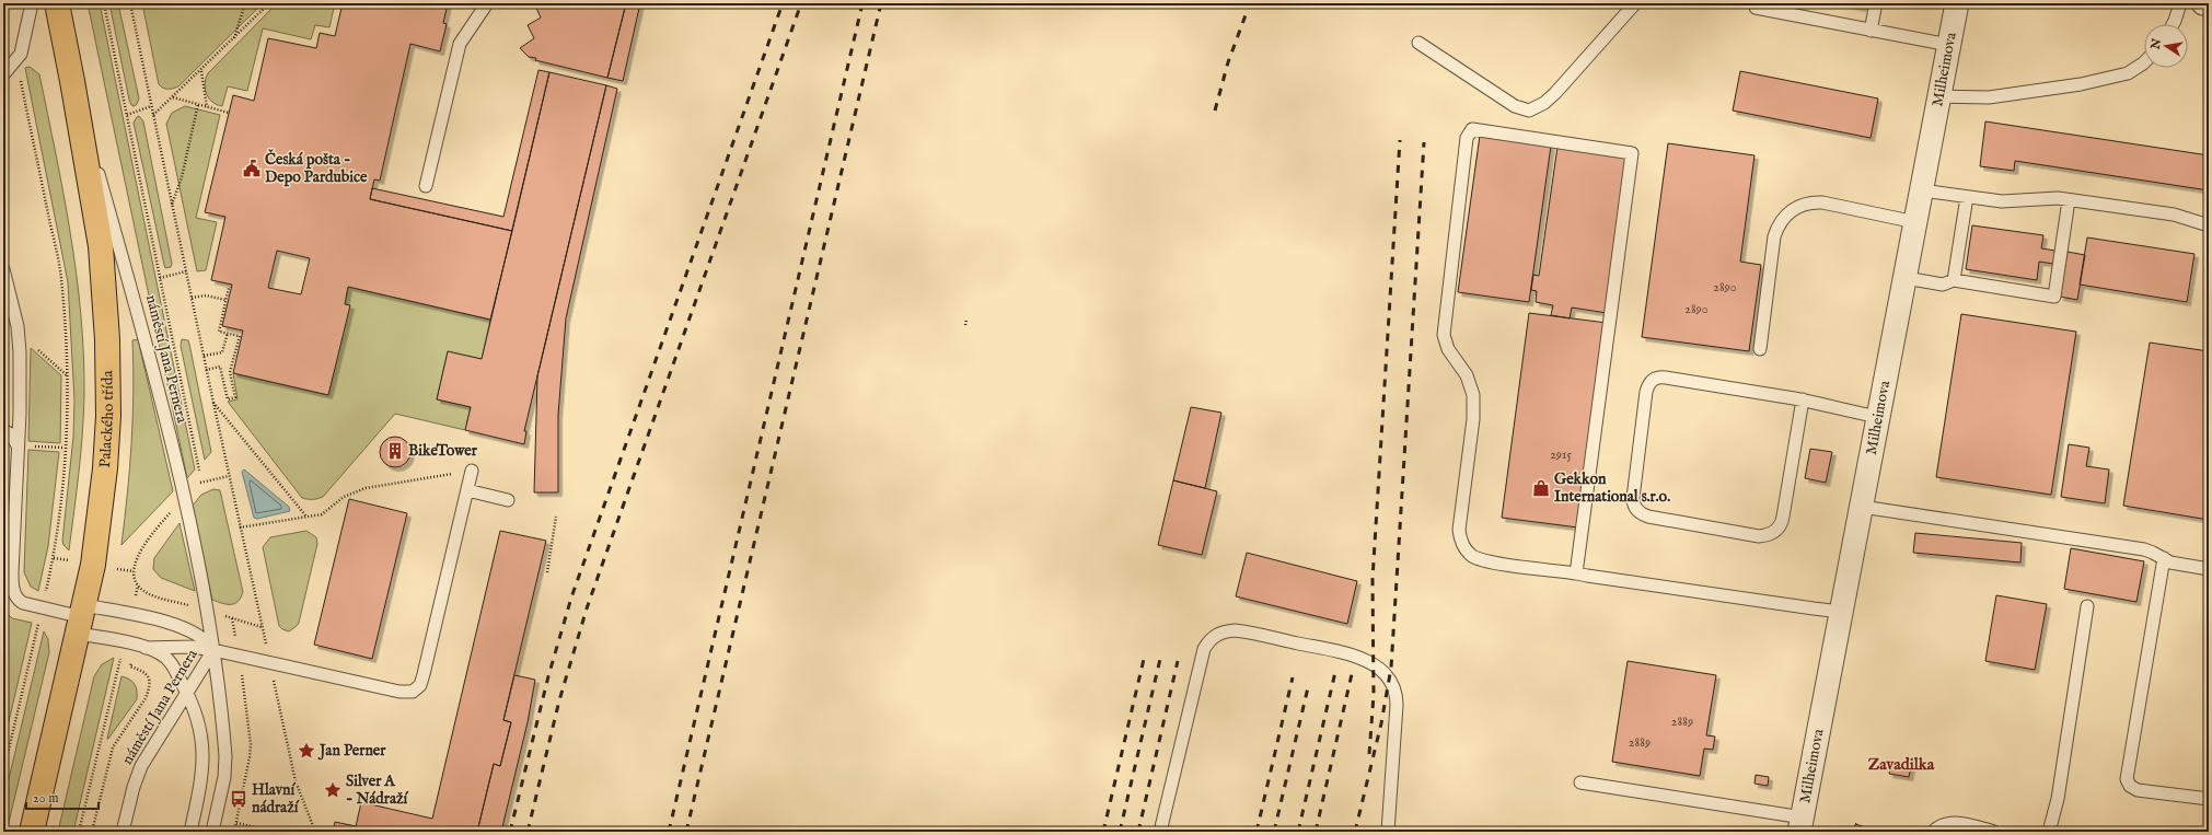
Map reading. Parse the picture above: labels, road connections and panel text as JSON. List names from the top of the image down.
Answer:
{
  "streets": {
    "main road": ["Palackého třída"],
    "street": ["Milheimova"],
    "lane": ["náměstí Jana Pernera"]
  },
  "crossings": [
    ["náměstí Jana Pernera", "Palackého třída"]
  ],
  "districts": ["Zavadilka"],
  "places": {
    "public building": ["Česká pošta - Depo Pardubice"],
    "building": ["BikeTower"],
    "shop": ["Gekkon International s.r.o."],
    "place": ["Jan Perner", "Silver A - Nádraží"],
    "bus stop": ["Hlavní nádraží"]
  },
  "house_numbers": [
    "2890",
    "2890",
    "2915",
    "2889",
    "2889"
  ],
  "scale_bar": "20 m",
  "north": "left"
}
